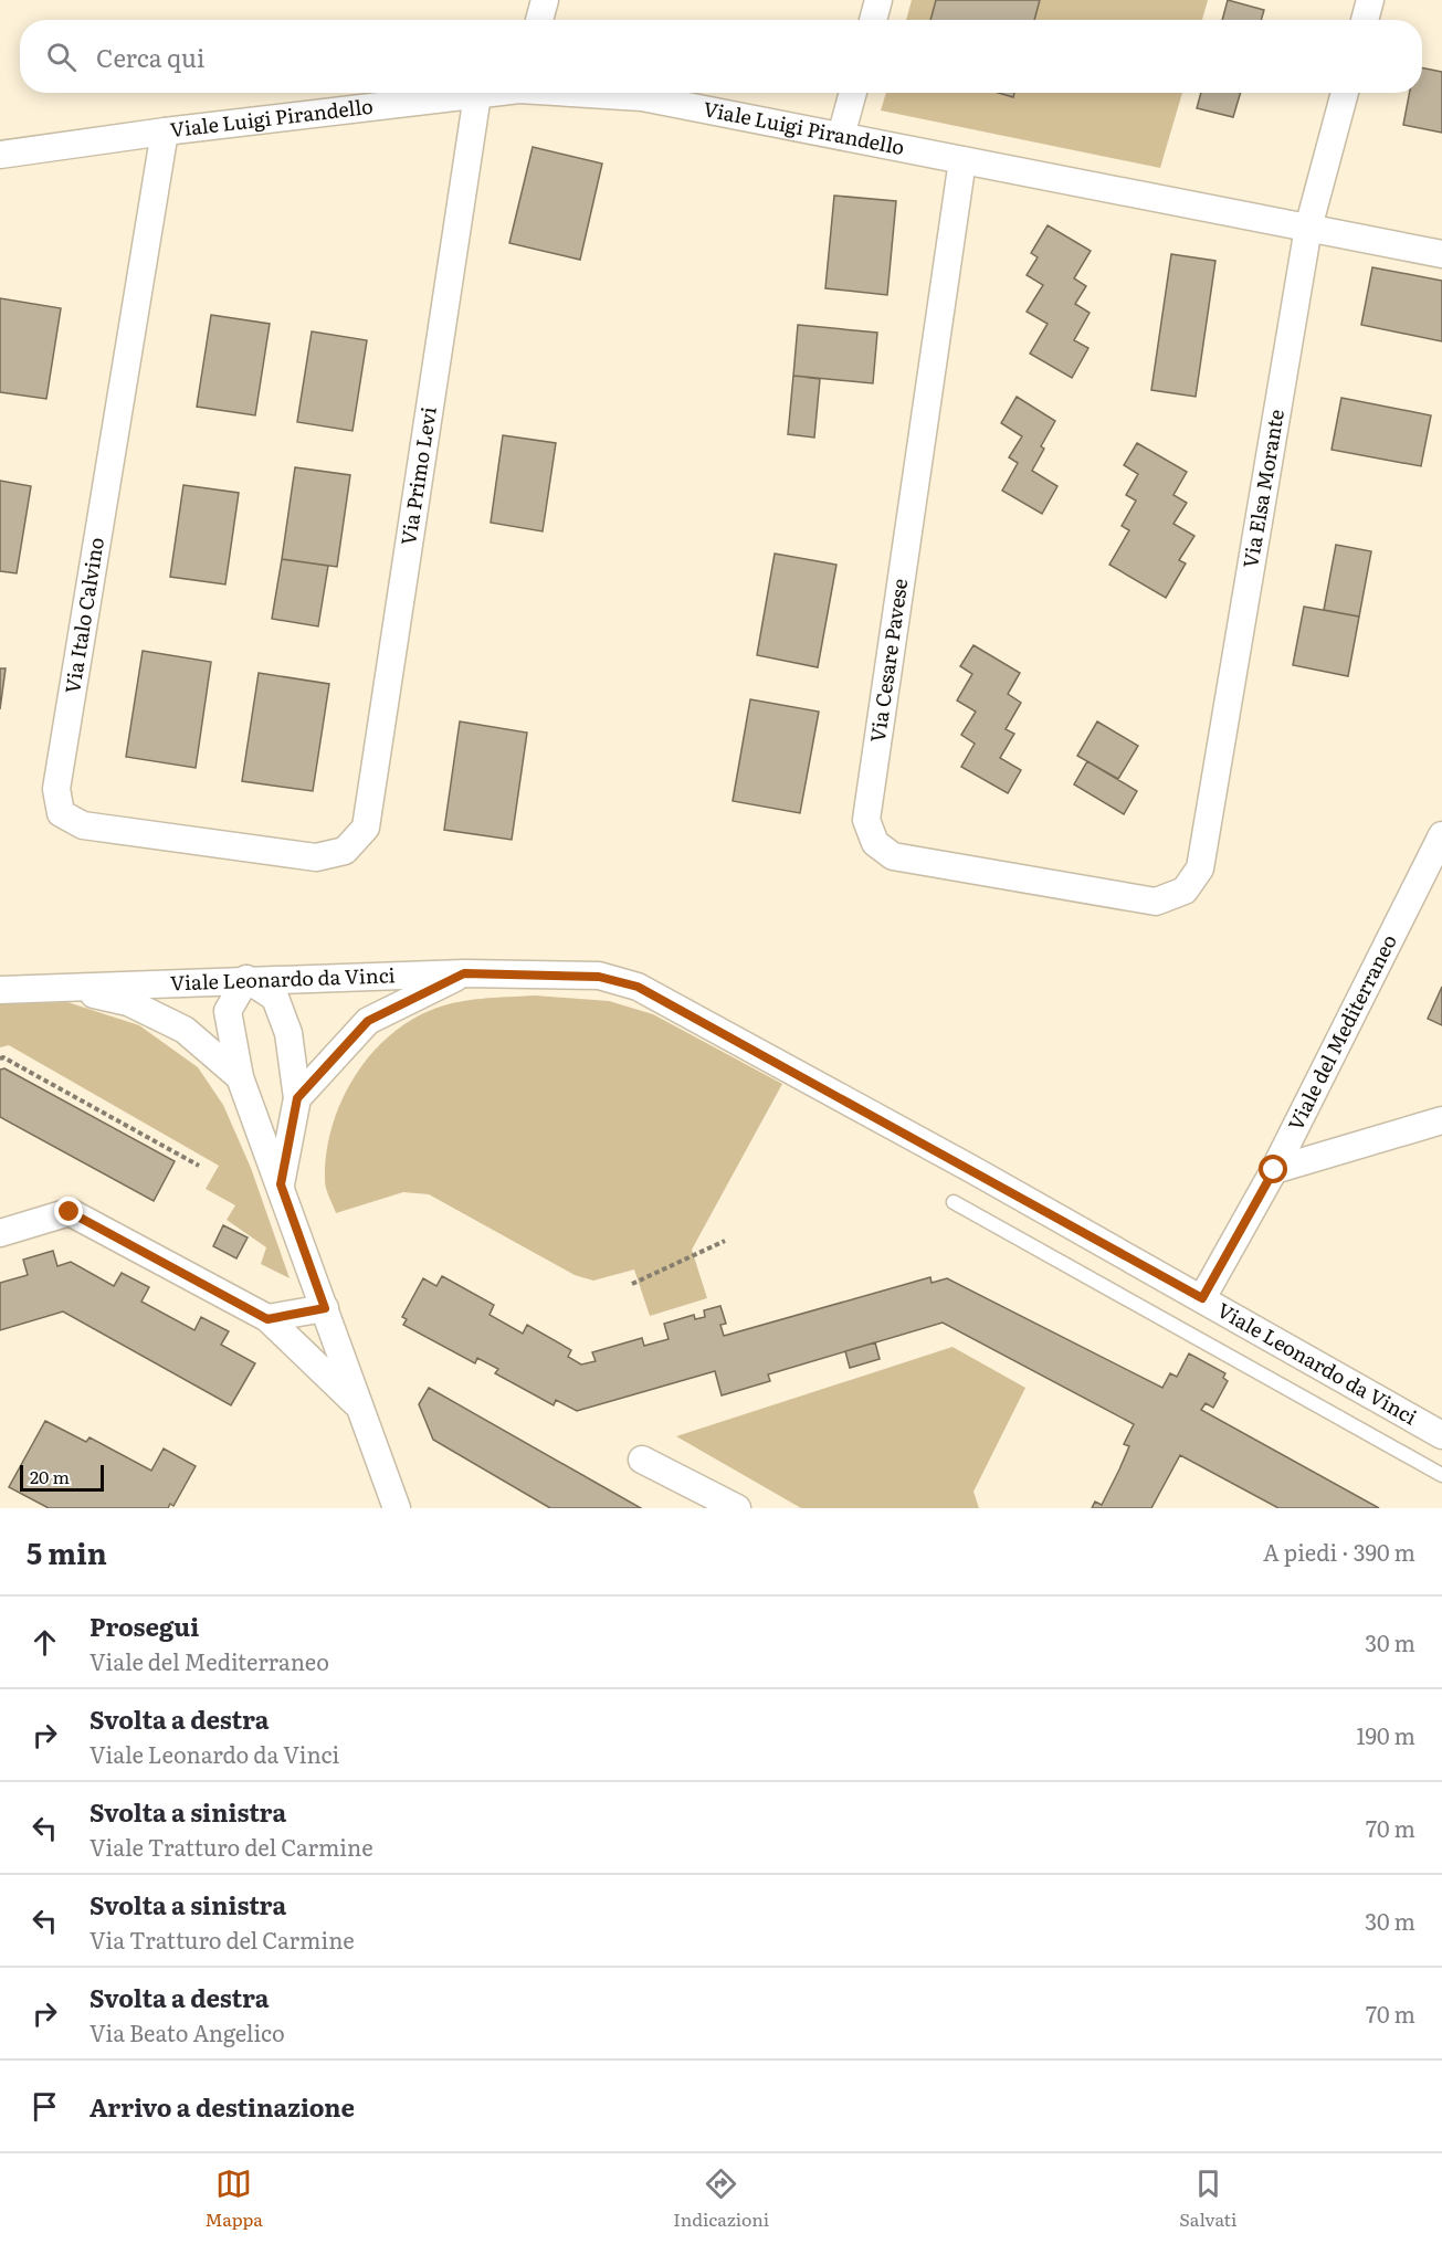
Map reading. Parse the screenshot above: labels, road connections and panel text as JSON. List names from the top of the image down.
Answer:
{
  "streets": {
    "street": [
      "Viale Luigi Pirandello",
      "Via Primo Levi",
      "Via Elsa Morante",
      "Via Italo Calvino",
      "Via Cesare Pavese",
      "Viale Leonardo da Vinci",
      "Viale del Mediterraneo"
    ]
  },
  "crossings": [
    ["Viale Luigi Pirandello", "Via Primo Levi"],
    ["Viale Luigi Pirandello", "Via Elsa Morante"],
    ["Viale Luigi Pirandello", "Via Italo Calvino"],
    ["Viale Luigi Pirandello", "Via Cesare Pavese"],
    ["Via Primo Levi", "Via Italo Calvino"],
    ["Via Elsa Morante", "Via Cesare Pavese"],
    ["Viale Leonardo da Vinci", "Viale del Mediterraneo"]
  ],
  "scale_bar": "20 m",
  "page": {
    "search": "Cerca qui",
    "scale": "20 m",
    "heading": ["5 min", "A piedi · 390 m"],
    "list": [
      ["Prosegui", "Viale del Mediterraneo", "30 m"],
      ["Svolta a destra", "Viale Leonardo da Vinci", "190 m"],
      ["Svolta a sinistra", "Viale Tratturo del Carmine", "70 m"],
      ["Svolta a sinistra", "Via Tratturo del Carmine", "30 m"],
      ["Svolta a destra", "Via Beato Angelico", "70 m"],
      "Arrivo a destinazione"
    ],
    "nav": ["Mappa", "Indicazioni", "Salvati"]
  }
}
